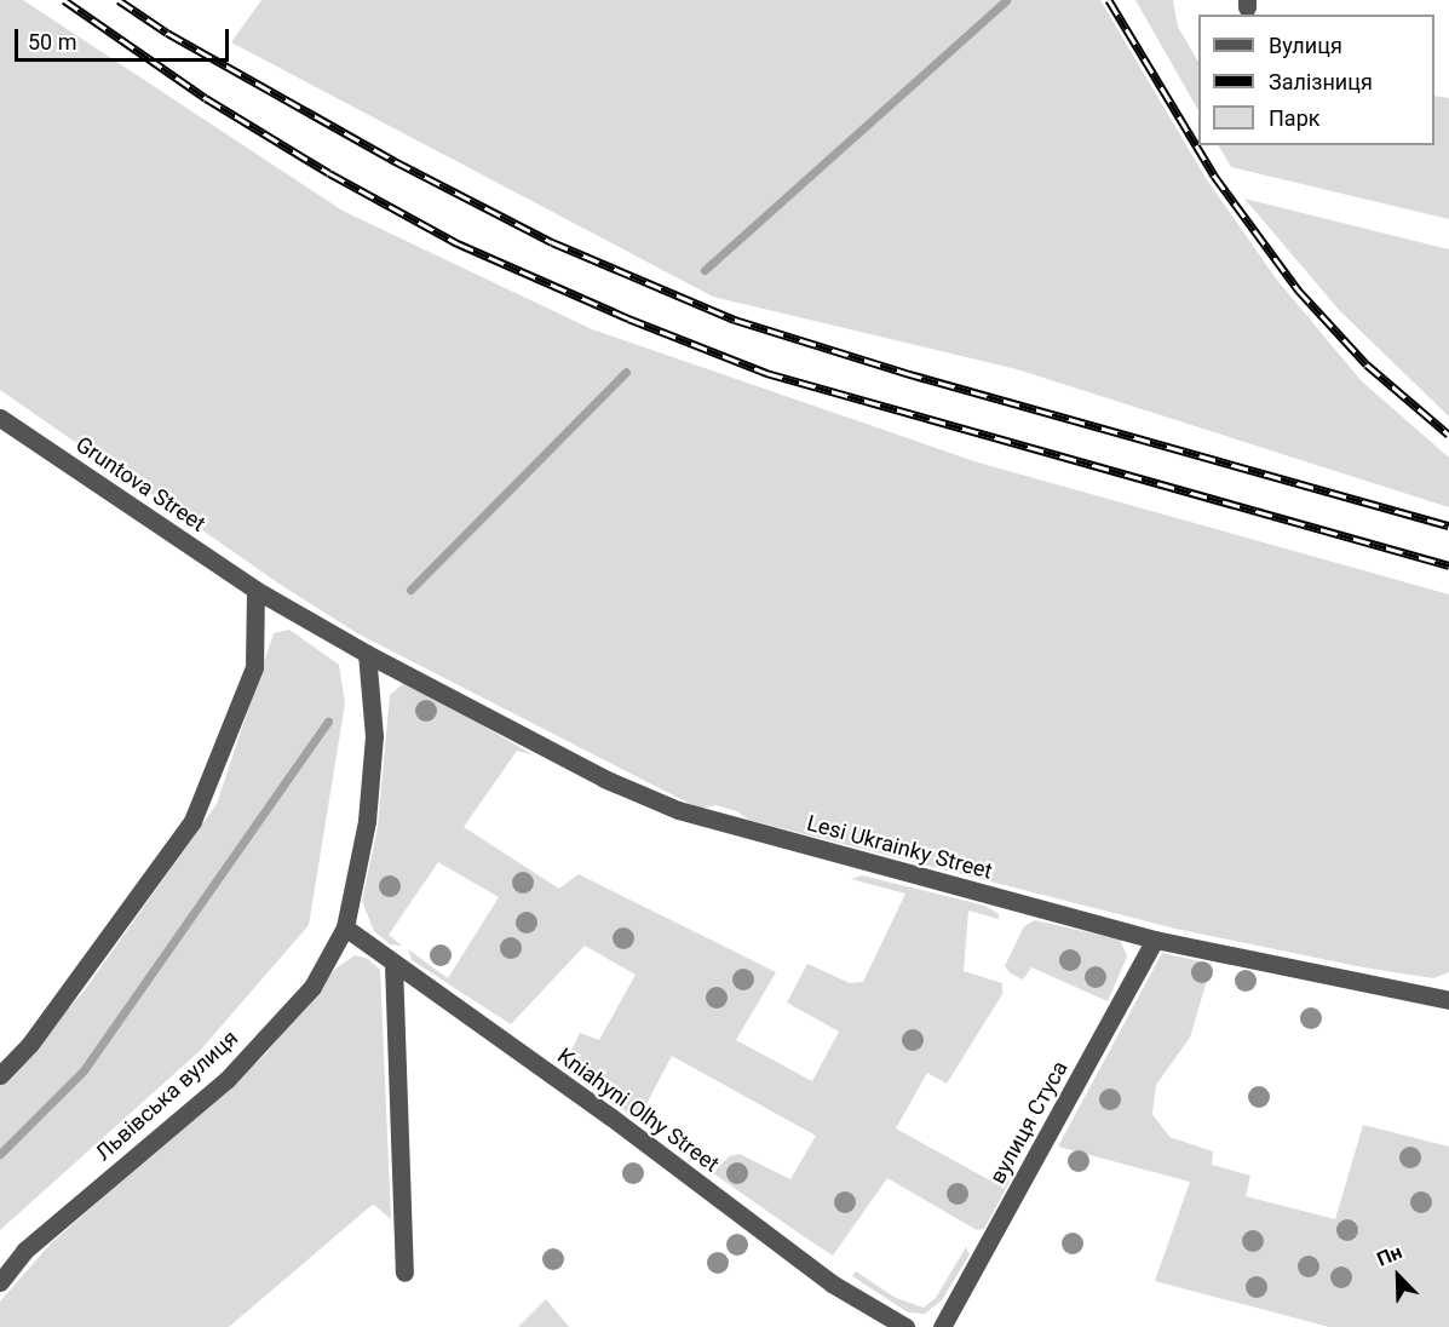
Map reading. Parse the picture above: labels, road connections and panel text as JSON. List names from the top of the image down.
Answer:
{
  "streets": {
    "street": [
      "Gruntova Street",
      "Lesi Ukrainky Street",
      "Львівська вулиця",
      "Kniahyni Olhy Street",
      "вулиця Стуса"
    ]
  },
  "crossings": [
    ["Gruntova Street", "Lesi Ukrainky Street"],
    ["Gruntova Street", "Львівська вулиця"],
    ["Lesi Ukrainky Street", "Львівська вулиця"],
    ["Lesi Ukrainky Street", "вулиця Стуса"],
    ["Львівська вулиця", "Kniahyni Olhy Street"]
  ],
  "legend": ["Вулиця", "Залізниця", "Парк"],
  "scale_bar": "50 m",
  "north": "top left"
}
